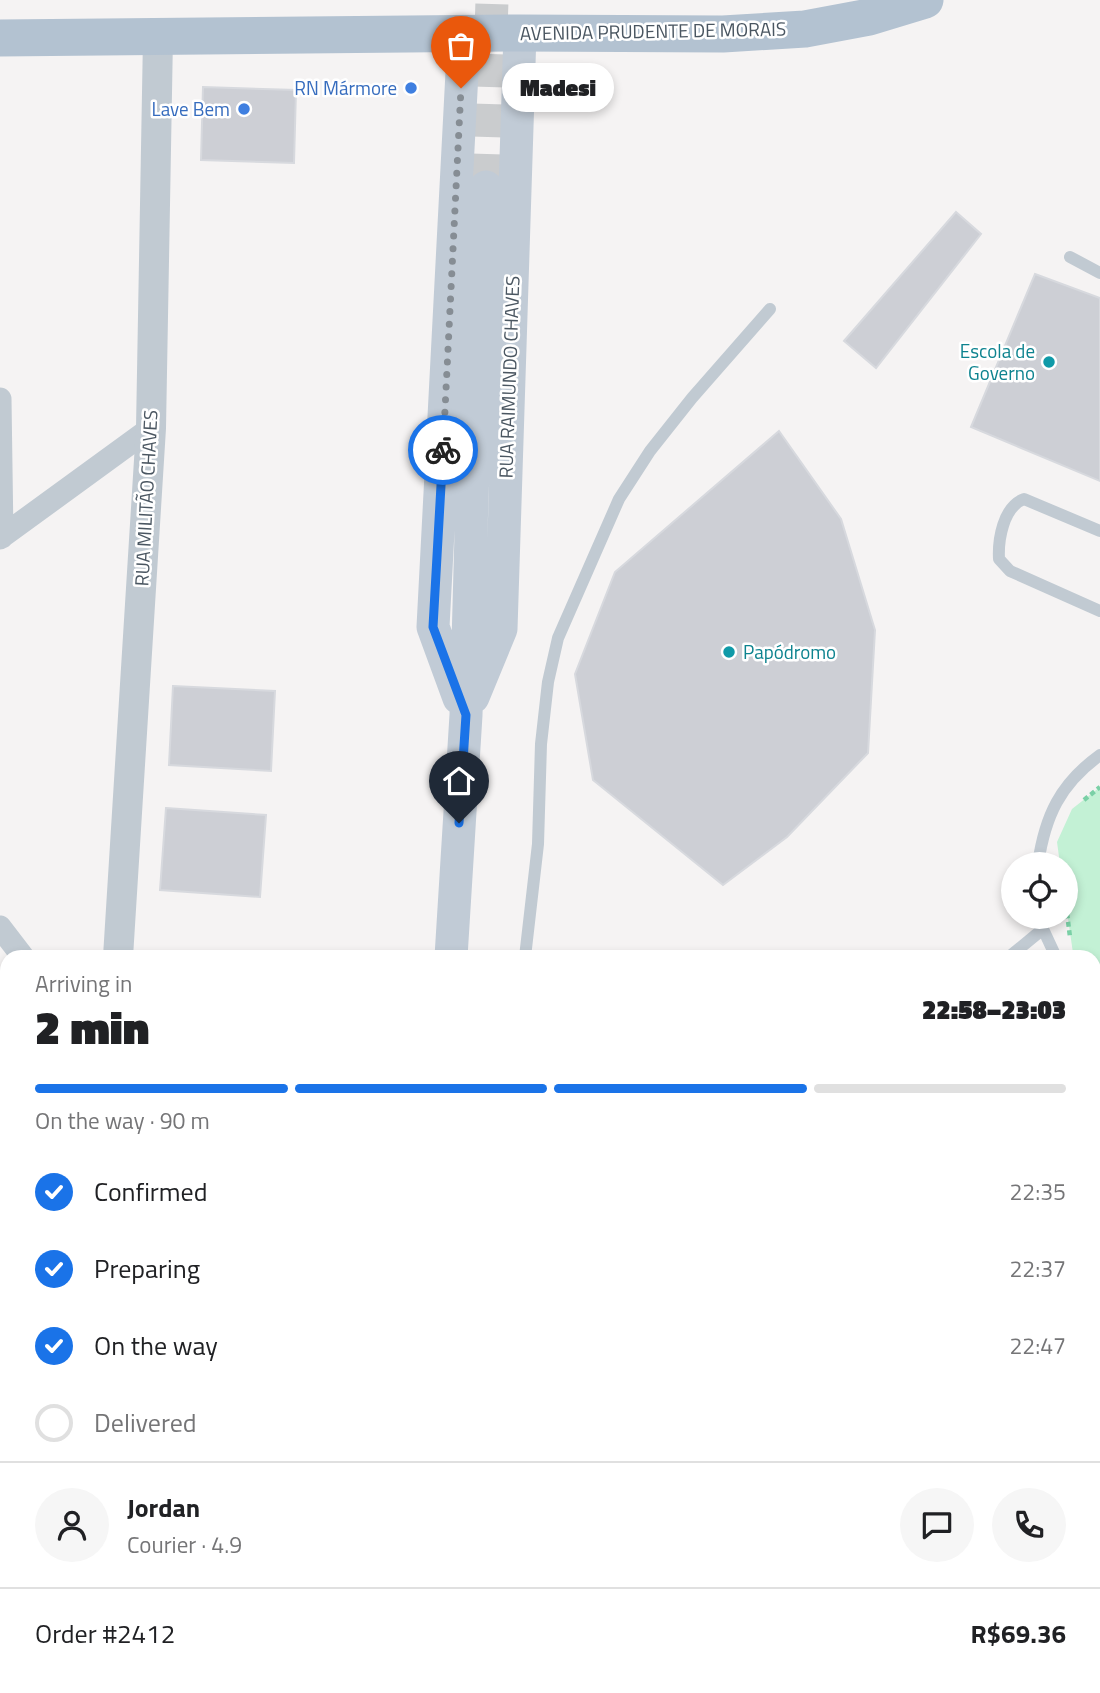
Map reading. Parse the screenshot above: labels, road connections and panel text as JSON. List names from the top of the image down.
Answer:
{
  "streets": {
    "main road": ["AVENIDA PRUDENTE DE MORAIS", "RUA RAIMUNDO CHAVES"],
    "street": ["RUA MILITÃO CHAVES"]
  },
  "crossings": [
    ["AVENIDA PRUDENTE DE MORAIS", "RUA RAIMUNDO CHAVES"],
    ["AVENIDA PRUDENTE DE MORAIS", "RUA MILITÃO CHAVES"]
  ],
  "places": [
    "RN Mármore",
    "Madesi",
    "Lave Bem",
    "Escola de Governo",
    "Papódromo"
  ],
  "page": {
    "bubble": "Madesi",
    "heading": ["2 min", "Arriving in", "22:58–23:03"],
    "panel": [
      "Jordan",
      "Courier · 4.9",
      "Order #2412",
      "R$69.36"
    ],
    "bar": "On the way · 90 m",
    "list": [
      ["Confirmed", "22:35"],
      ["Preparing", "22:37"],
      ["On the way", "22:47"],
      "Delivered"
    ]
  }
}
